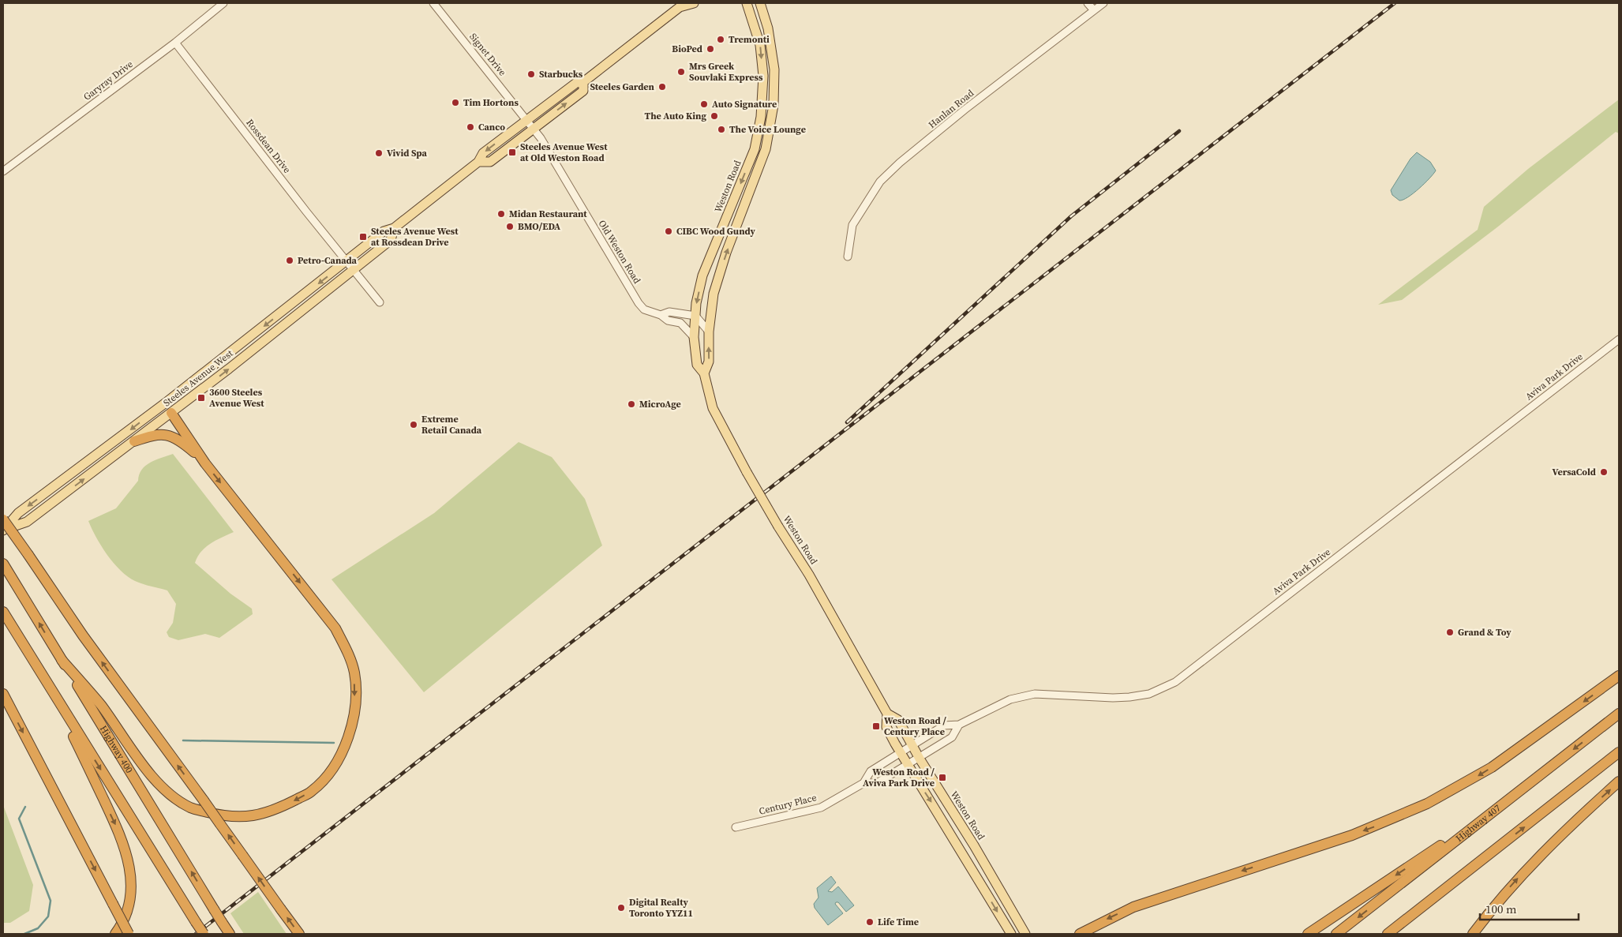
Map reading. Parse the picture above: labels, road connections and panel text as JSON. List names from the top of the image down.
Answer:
{
  "streets": {
    "highway": ["Highway 400", "Highway 407"],
    "main road": ["Weston Road", "Steeles Avenue West"],
    "street": [
      "Signet Drive",
      "Garyray Drive",
      "Hanlan Road",
      "Rossdean Drive",
      "Old Weston Road",
      "Aviva Park Drive",
      "Century Place"
    ]
  },
  "crossings": [
    ["Signet Drive", "Old Weston Road"],
    ["Signet Drive", "Steeles Avenue West"],
    ["Garyray Drive", "Rossdean Drive"],
    ["Rossdean Drive", "Steeles Avenue West"],
    ["Weston Road", "Old Weston Road"],
    ["Weston Road", "Aviva Park Drive"],
    ["Weston Road", "Century Place"],
    ["Old Weston Road", "Steeles Avenue West"],
    ["Aviva Park Drive", "Century Place"]
  ],
  "places": {
    "other": [
      "Tremonti",
      "BioPed",
      "Mrs Greek Souvlaki Express",
      "Starbucks",
      "Steeles Garden",
      "Tim Hortons",
      "Auto Signature",
      "The Auto King",
      "Canco",
      "The Voice Lounge",
      "Vivid Spa",
      "Midan Restaurant",
      "BMO/EDA",
      "CIBC Wood Gundy",
      "Petro-Canada",
      "MicroAge",
      "Extreme Retail Canada",
      "VersaCold",
      "Grand & Toy",
      "Digital Realty Toronto YYZ11",
      "Life Time"
    ],
    "transit": [
      "Steeles Avenue West at Old Weston Road",
      "Steeles Avenue West at Rossdean Drive",
      "3600 Steeles Avenue West",
      "Weston Road / Century Place",
      "Weston Road / Aviva Park Drive"
    ]
  },
  "scale_bar": "100 m"
}
